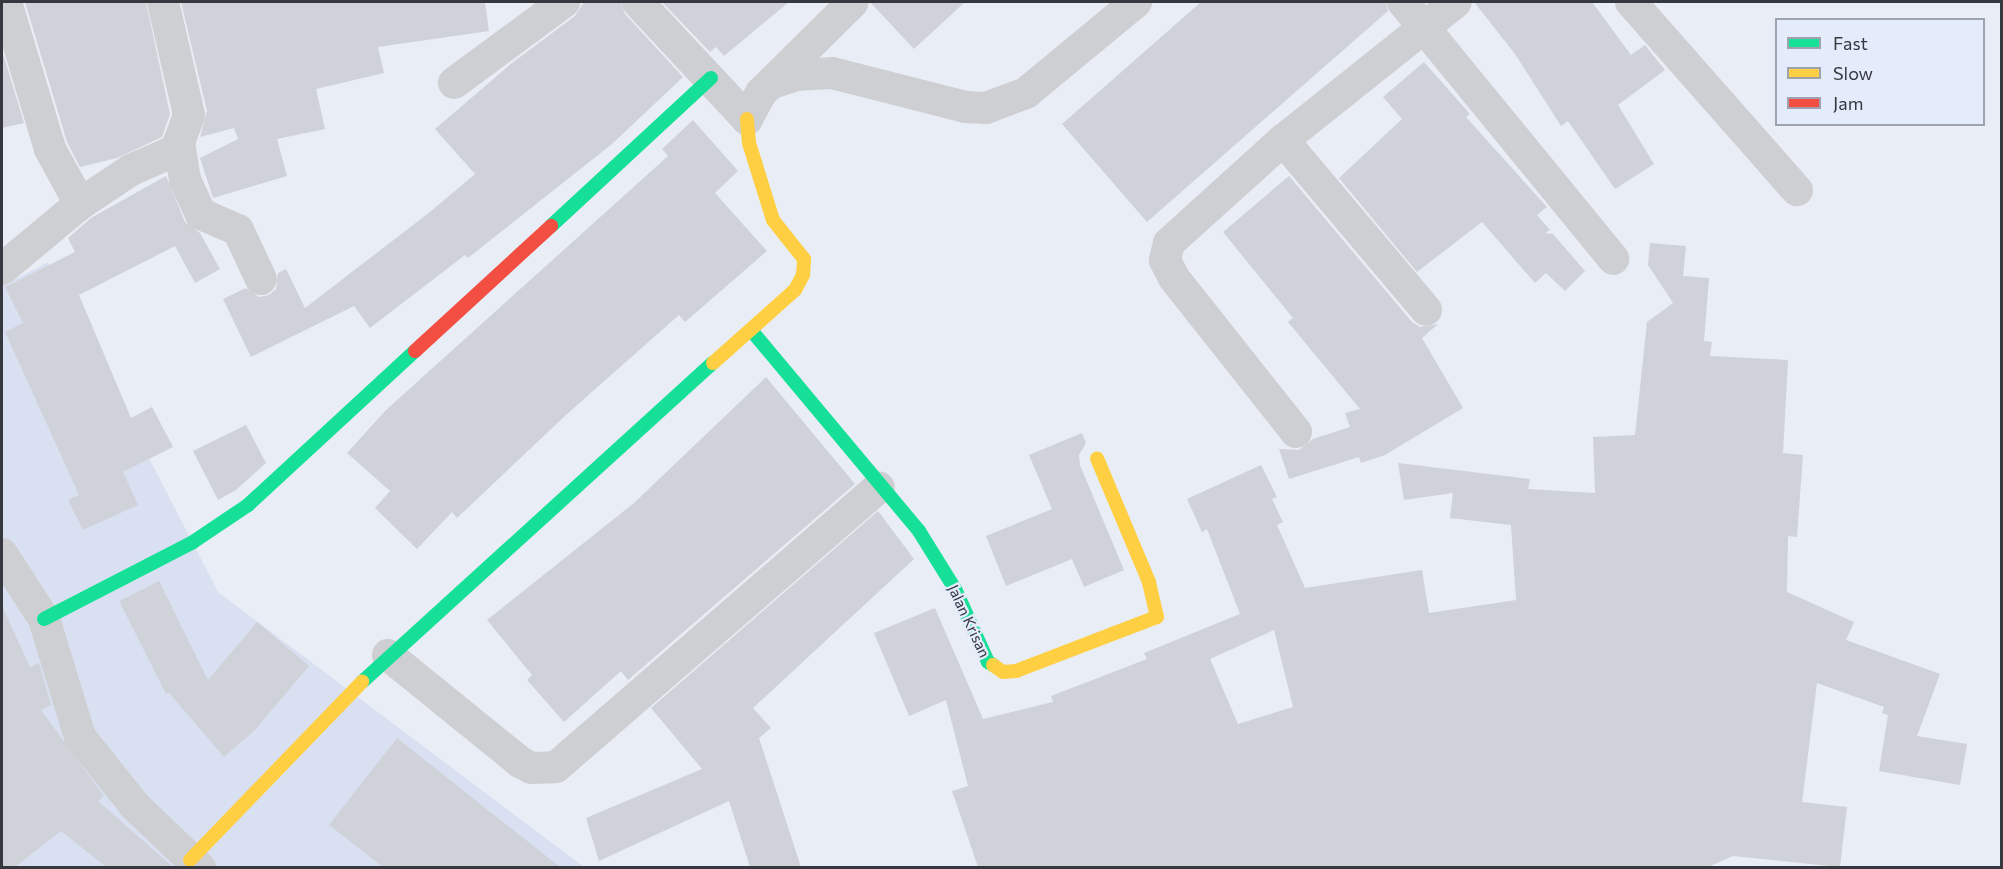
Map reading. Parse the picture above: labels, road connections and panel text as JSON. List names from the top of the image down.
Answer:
{
  "streets": {
    "street": ["Jalan Krisan"]
  },
  "legend": ["Fast", "Slow", "Jam"]
}
